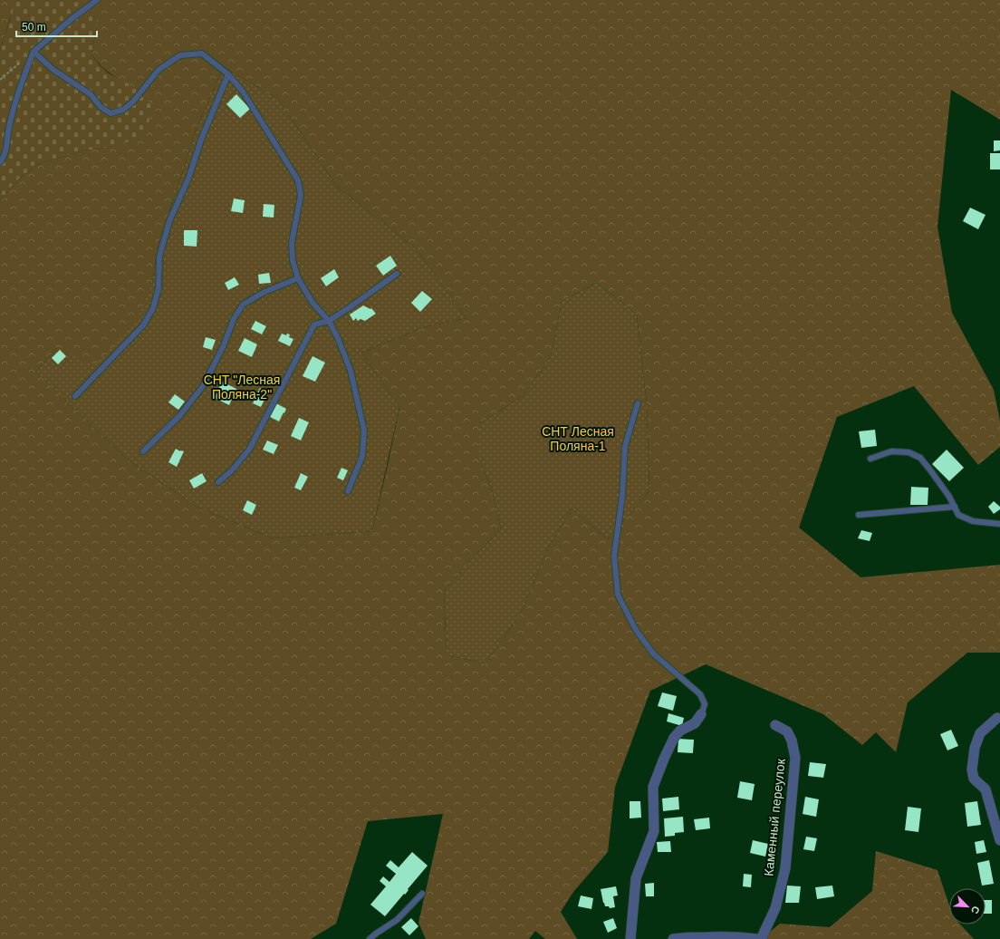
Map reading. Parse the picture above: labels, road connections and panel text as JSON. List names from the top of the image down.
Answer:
{
  "streets": {
    "street": ["Каменный переулок"]
  },
  "parks": ["СНТ \"Лесная Поляна-2\"", "СНТ Лесная Поляна-1"],
  "scale_bar": "50 m",
  "north": "bottom right"
}
